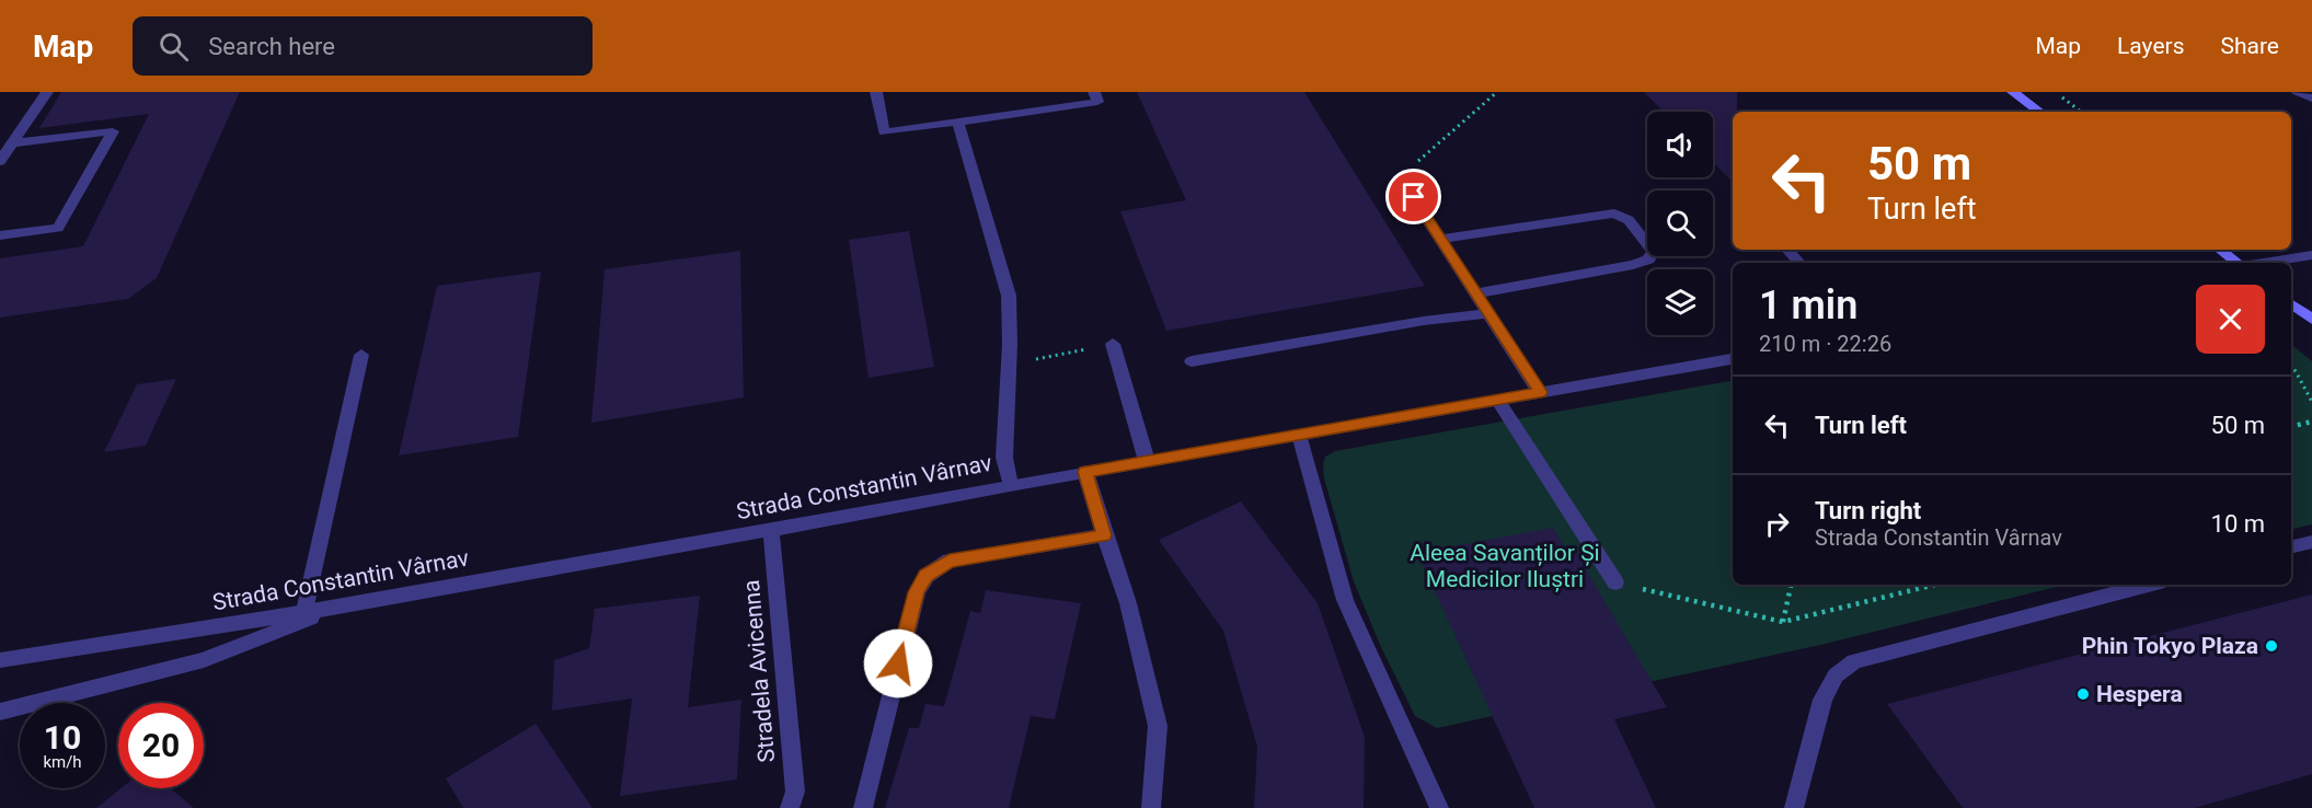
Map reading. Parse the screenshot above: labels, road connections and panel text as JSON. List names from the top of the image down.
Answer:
{
  "streets": {
    "street": ["Strada Constantin Vârnav", "Stradela Avicenna"]
  },
  "crossings": [
    ["Strada Constantin Vârnav", "Stradela Avicenna"]
  ],
  "parks": ["Aleea Savanților Și Medicilor Iluștri"],
  "places": ["Phin Tokyo Plaza", "Hespera"],
  "page": {
    "header": "Map",
    "search": "Search here",
    "nav": ["Map", "Layers", "Share"],
    "turn": ["50 m", "Turn left"],
    "heading": ["1 min", "210 m · 22:26"],
    "list": [
      {
        "name": "Turn left",
        "value": "50 m"
      },
      {
        "name": "Turn right",
        "note": "Strada Constantin Vârnav",
        "value": "10 m"
      }
    ],
    "speed": "10 km/h",
    "limit": "20"
  }
}
